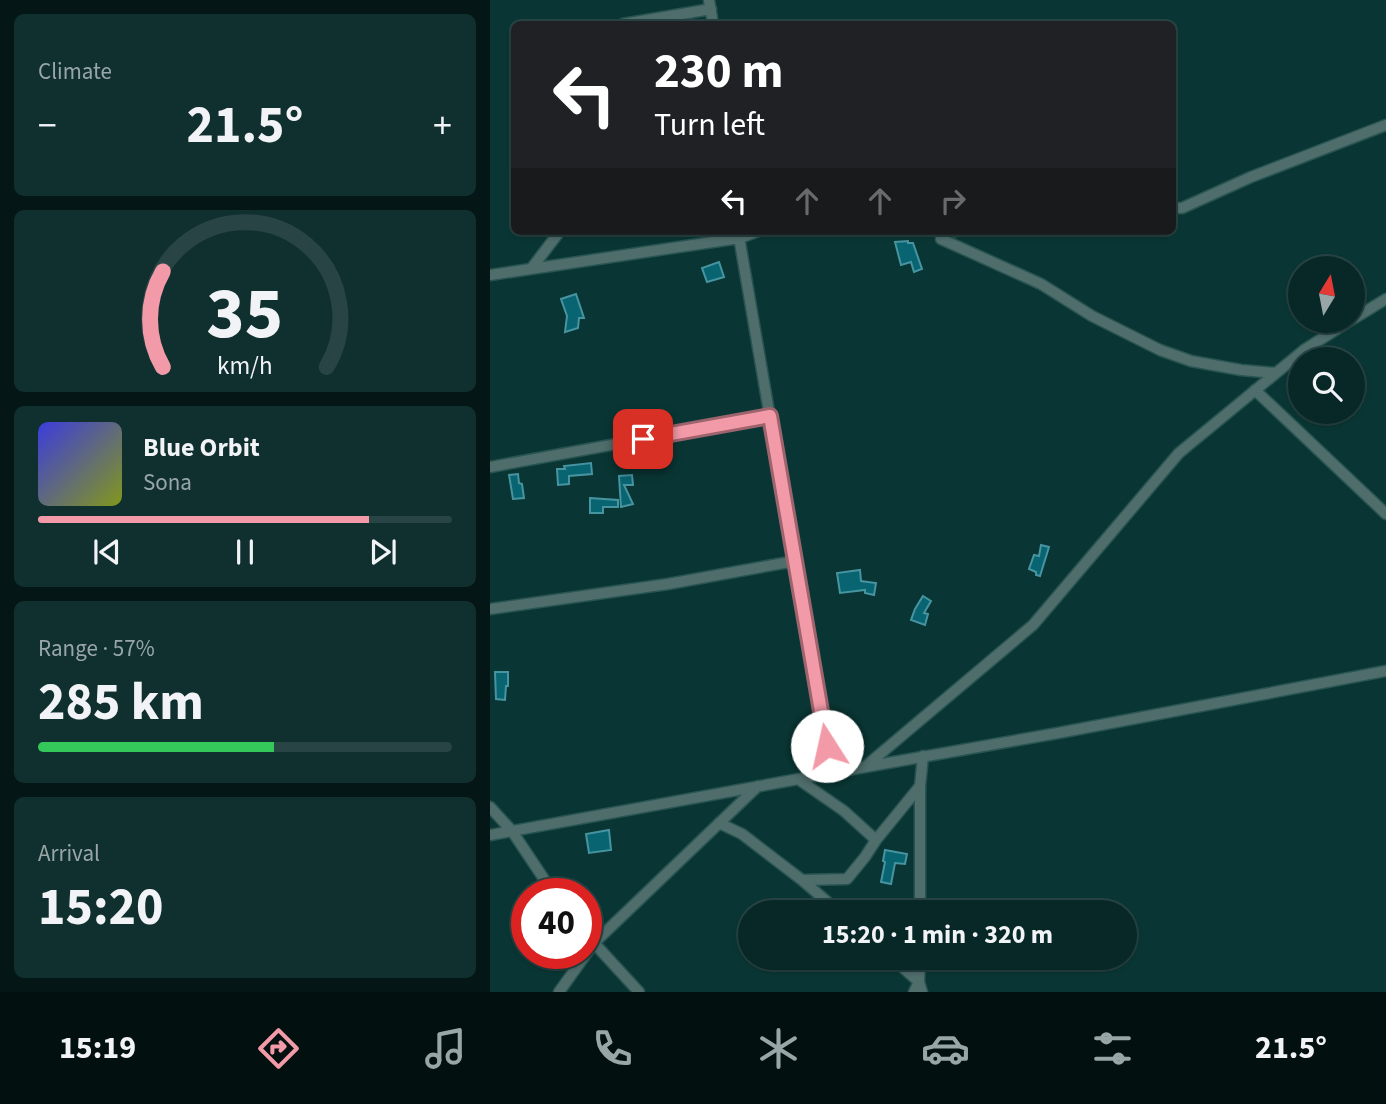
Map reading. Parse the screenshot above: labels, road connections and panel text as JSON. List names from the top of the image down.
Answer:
{
  "north": "top",
  "page": {
    "tile": [
      "Climate",
      ["Range · 57%", "285 km"],
      ["Arrival", "15:20"]
    ],
    "turn": ["230 m", "Turn left"],
    "heat": ["−", "21.5°", "+"],
    "song": ["Blue Orbit", "Sona"],
    "limit": "40",
    "trip": "15:20 · 1 min · 320 m",
    "tabs": ["15:19", "21.5°"],
    "gauge": ["35", "km/h"]
  }
}
